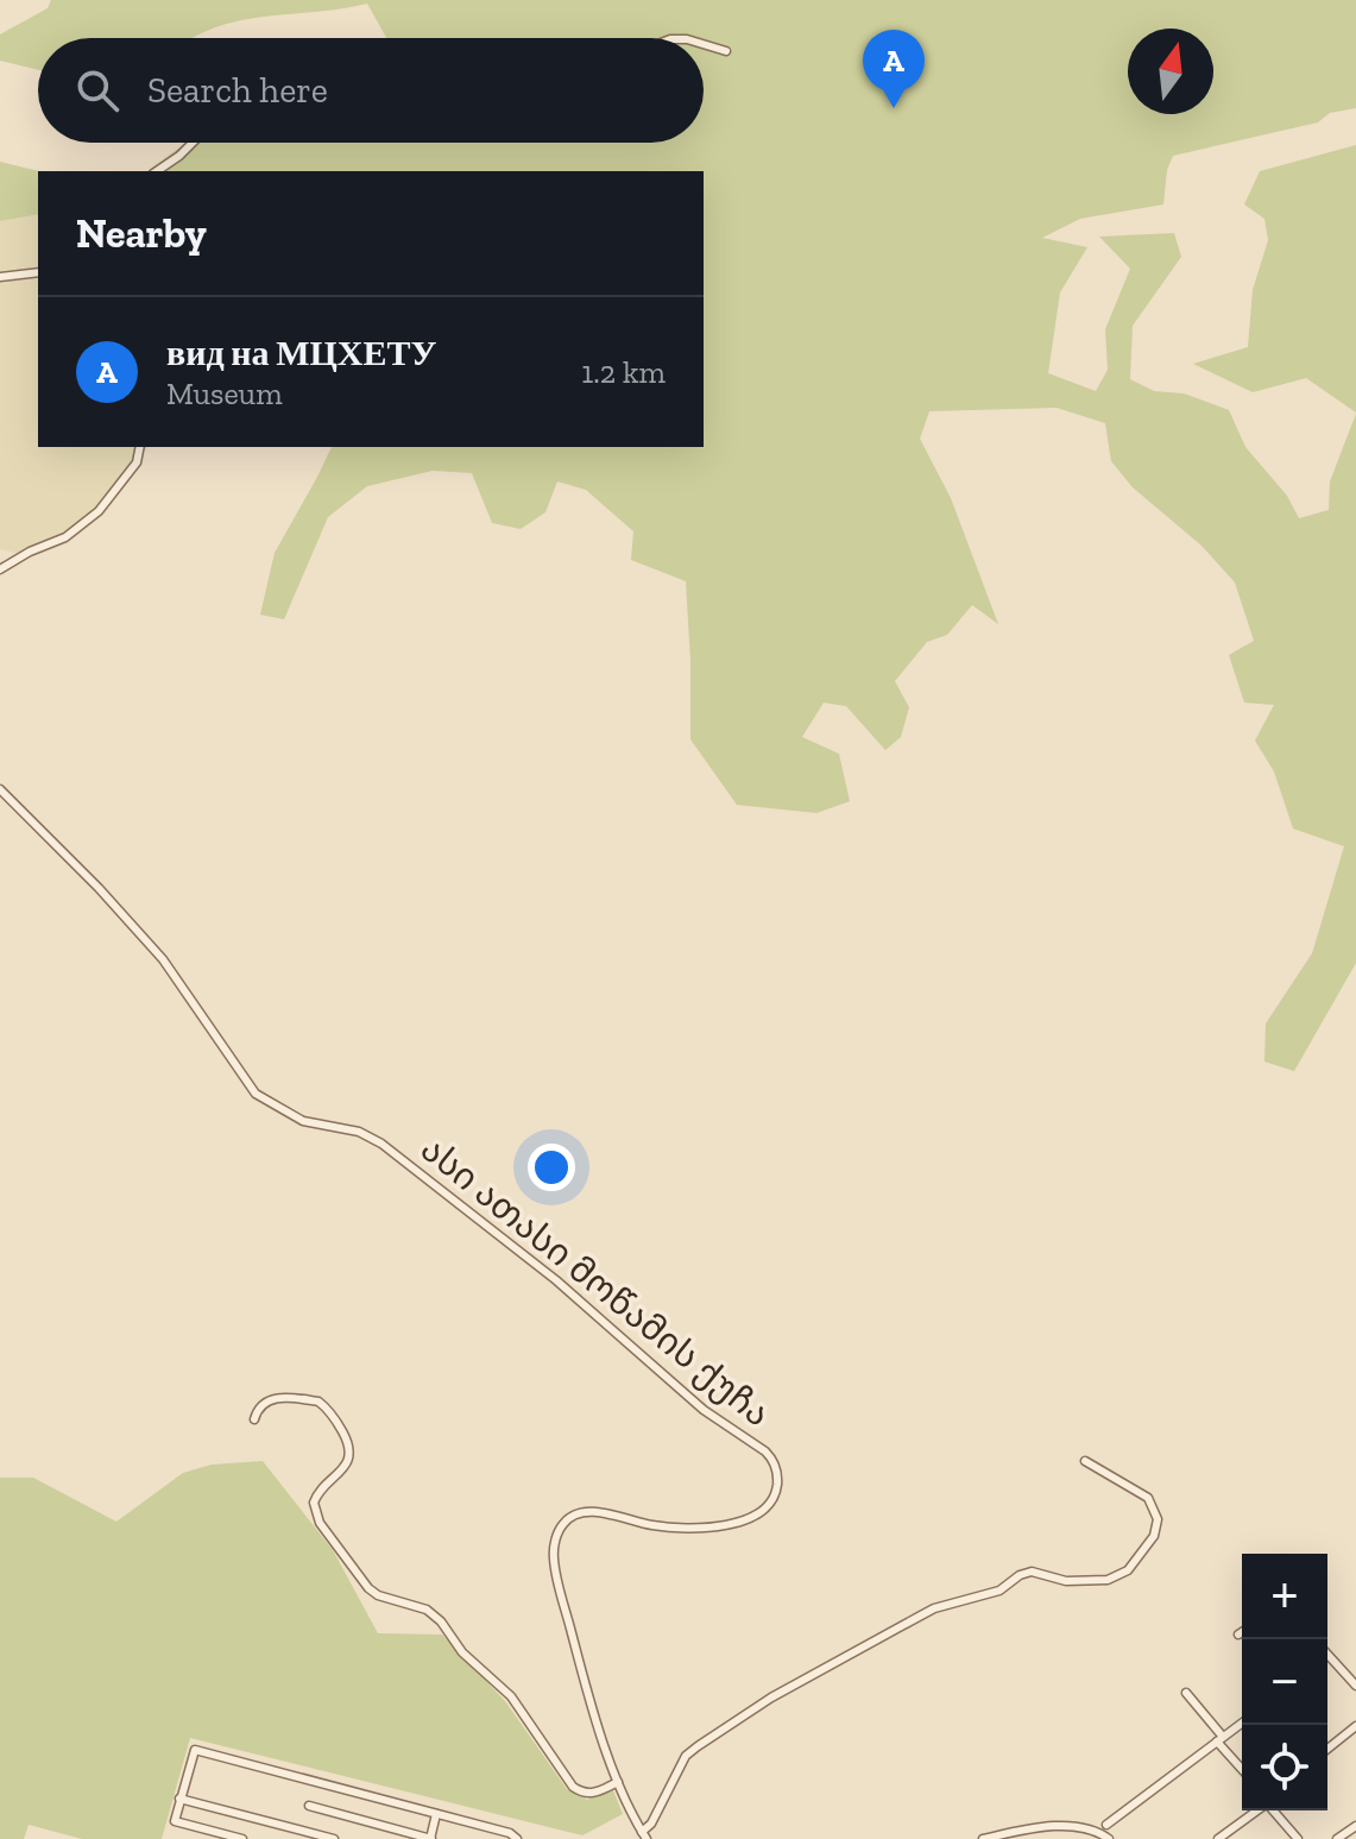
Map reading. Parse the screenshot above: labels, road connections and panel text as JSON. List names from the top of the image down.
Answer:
{
  "streets": {
    "street": ["ასი ათასი მოწამის ქუჩა"]
  },
  "north": "top",
  "page": {
    "pins": "A",
    "search": "Search here",
    "heading": "Nearby",
    "list": [
      {
        "mark": "A",
        "name": "вид на МЦХЕТУ",
        "note": "Museum",
        "value": "1.2 km"
      }
    ],
    "map_buttons": ["+", "−"]
  }
}
